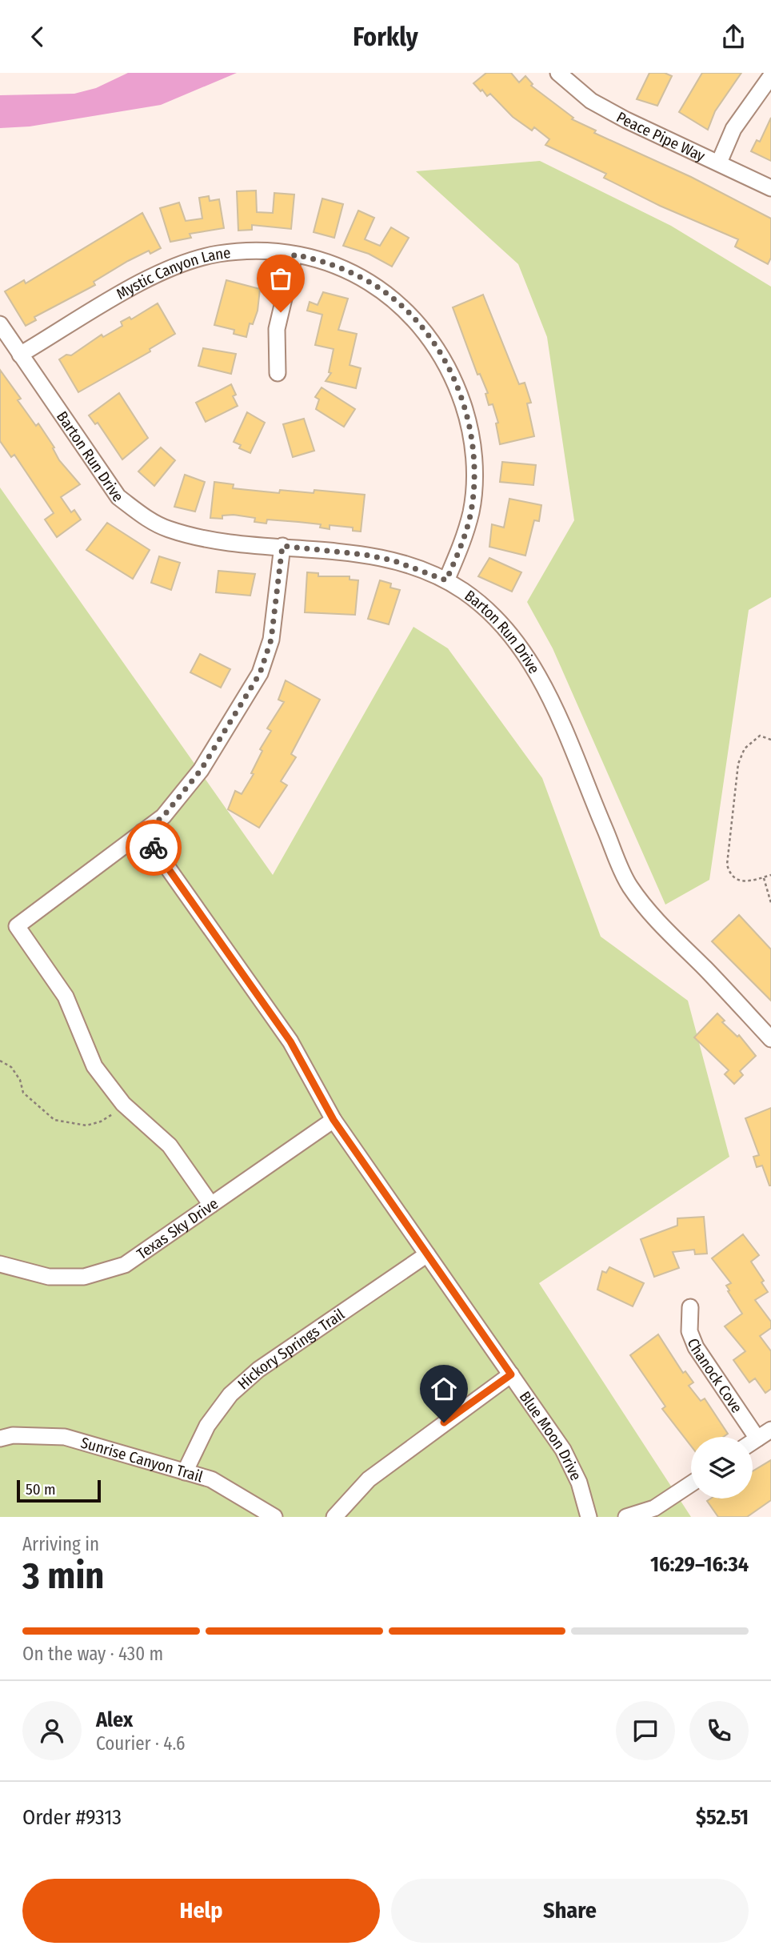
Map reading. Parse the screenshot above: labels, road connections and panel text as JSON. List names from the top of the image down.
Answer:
{
  "streets": {
    "street": [
      "Peace Pipe Way",
      "Mystic Canyon Lane",
      "Barton Run Drive",
      "Texas Sky Drive",
      "Hickory Springs Trail",
      "Chanock Cove",
      "Blue Moon Drive",
      "Sunrise Canyon Trail"
    ]
  },
  "crossings": [
    ["Mystic Canyon Lane", "Barton Run Drive"],
    ["Texas Sky Drive", "Blue Moon Drive"],
    ["Hickory Springs Trail", "Blue Moon Drive"],
    ["Hickory Springs Trail", "Sunrise Canyon Trail"]
  ],
  "scale_bar": "50 m",
  "page": {
    "header": "Forkly",
    "scale": "50 m",
    "heading": ["3 min", "Arriving in", "16:29–16:34"],
    "panel": [
      "Alex",
      "Courier · 4.6",
      "Order #9313",
      "$52.51"
    ],
    "bar": "On the way · 430 m",
    "buttons": ["Help", "Share"]
  }
}
